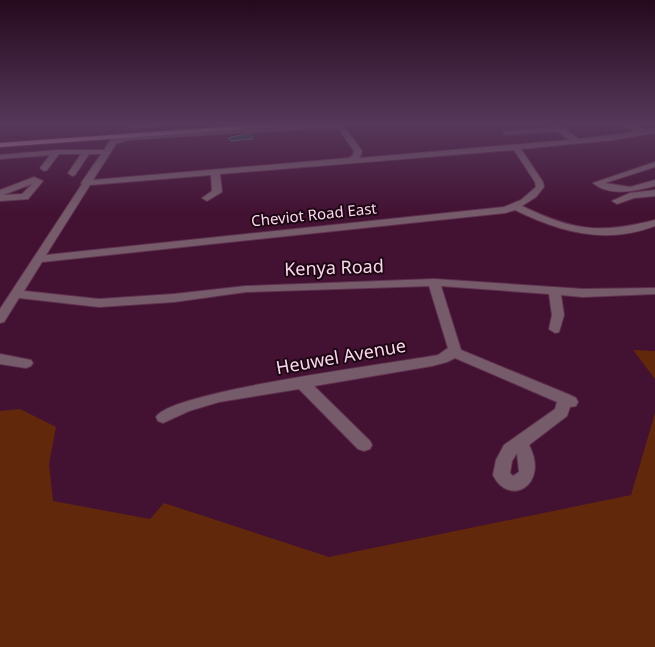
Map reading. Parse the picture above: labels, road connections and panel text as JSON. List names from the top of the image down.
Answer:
{
  "streets": {
    "street": ["Cheviot Road East", "Kenya Road", "Heuwel Avenue"]
  }
}
